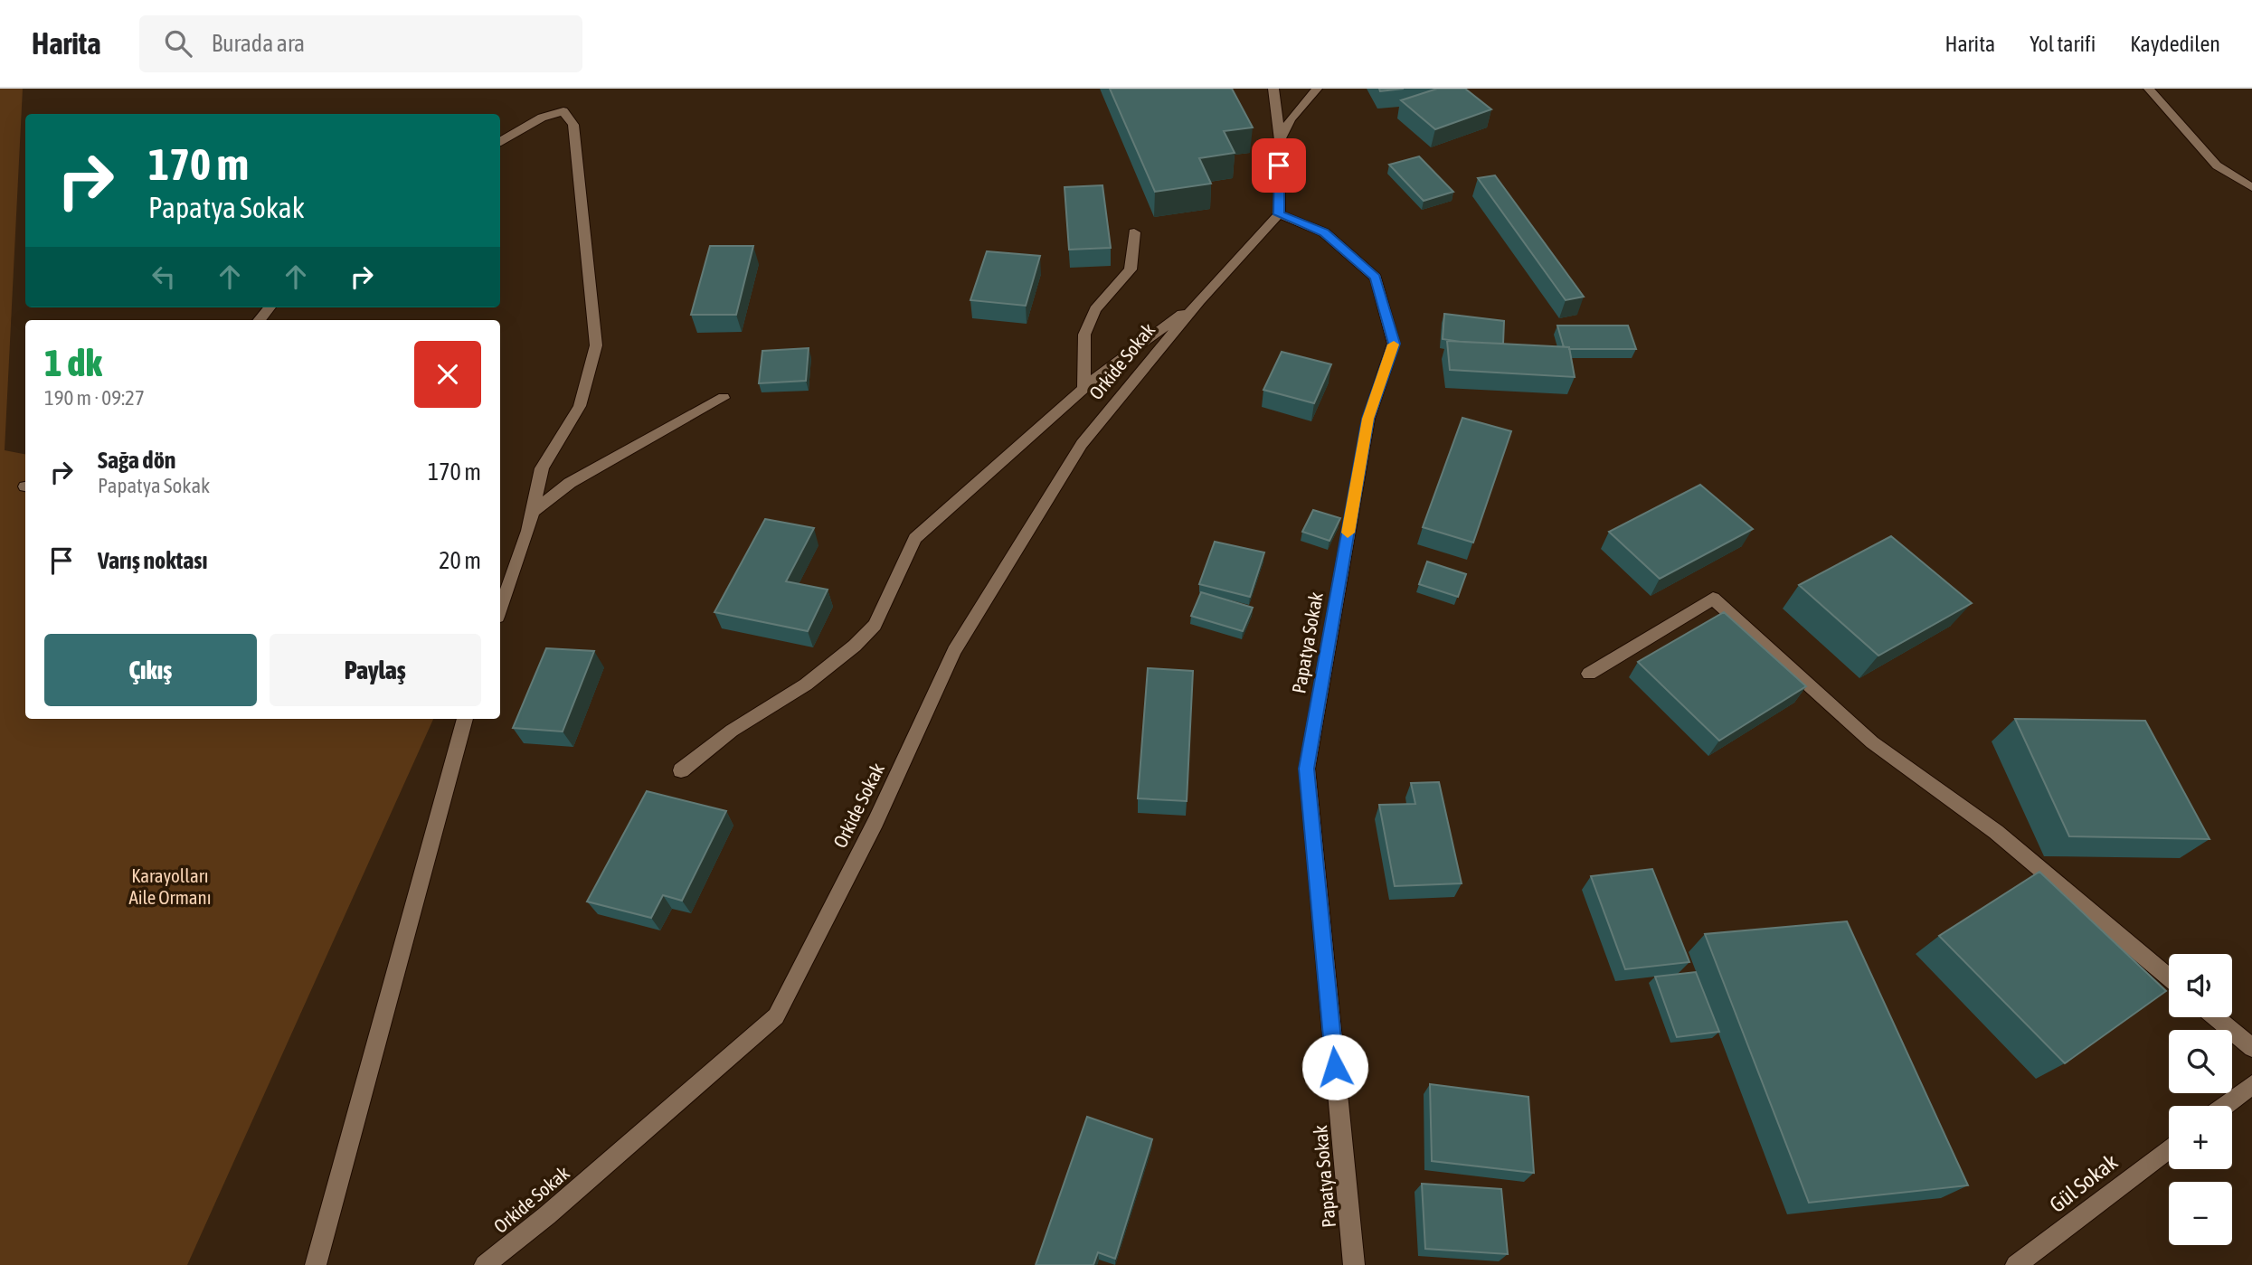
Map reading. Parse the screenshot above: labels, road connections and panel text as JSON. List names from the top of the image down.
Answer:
{
  "streets": {
    "street": ["Orkide Sokak", "Papatya Sokak", "Gül Sokak"]
  },
  "crossings": [
    ["Orkide Sokak", "Papatya Sokak"]
  ],
  "parks": ["Karayolları Aile Ormanı"],
  "page": {
    "header": "Harita",
    "search": "Burada ara",
    "nav": ["Harita", "Yol tarifi", "Kaydedilen"],
    "turn": ["170 m", "Papatya Sokak"],
    "heading": ["1 dk", "190 m · 09:27"],
    "list": [
      {
        "name": "Sağa dön",
        "note": "Papatya Sokak",
        "value": "170 m"
      },
      {
        "name": "Varış noktası",
        "value": "20 m"
      }
    ],
    "buttons": ["Çıkış", "Paylaş"],
    "map_buttons": ["+", "−"]
  }
}
